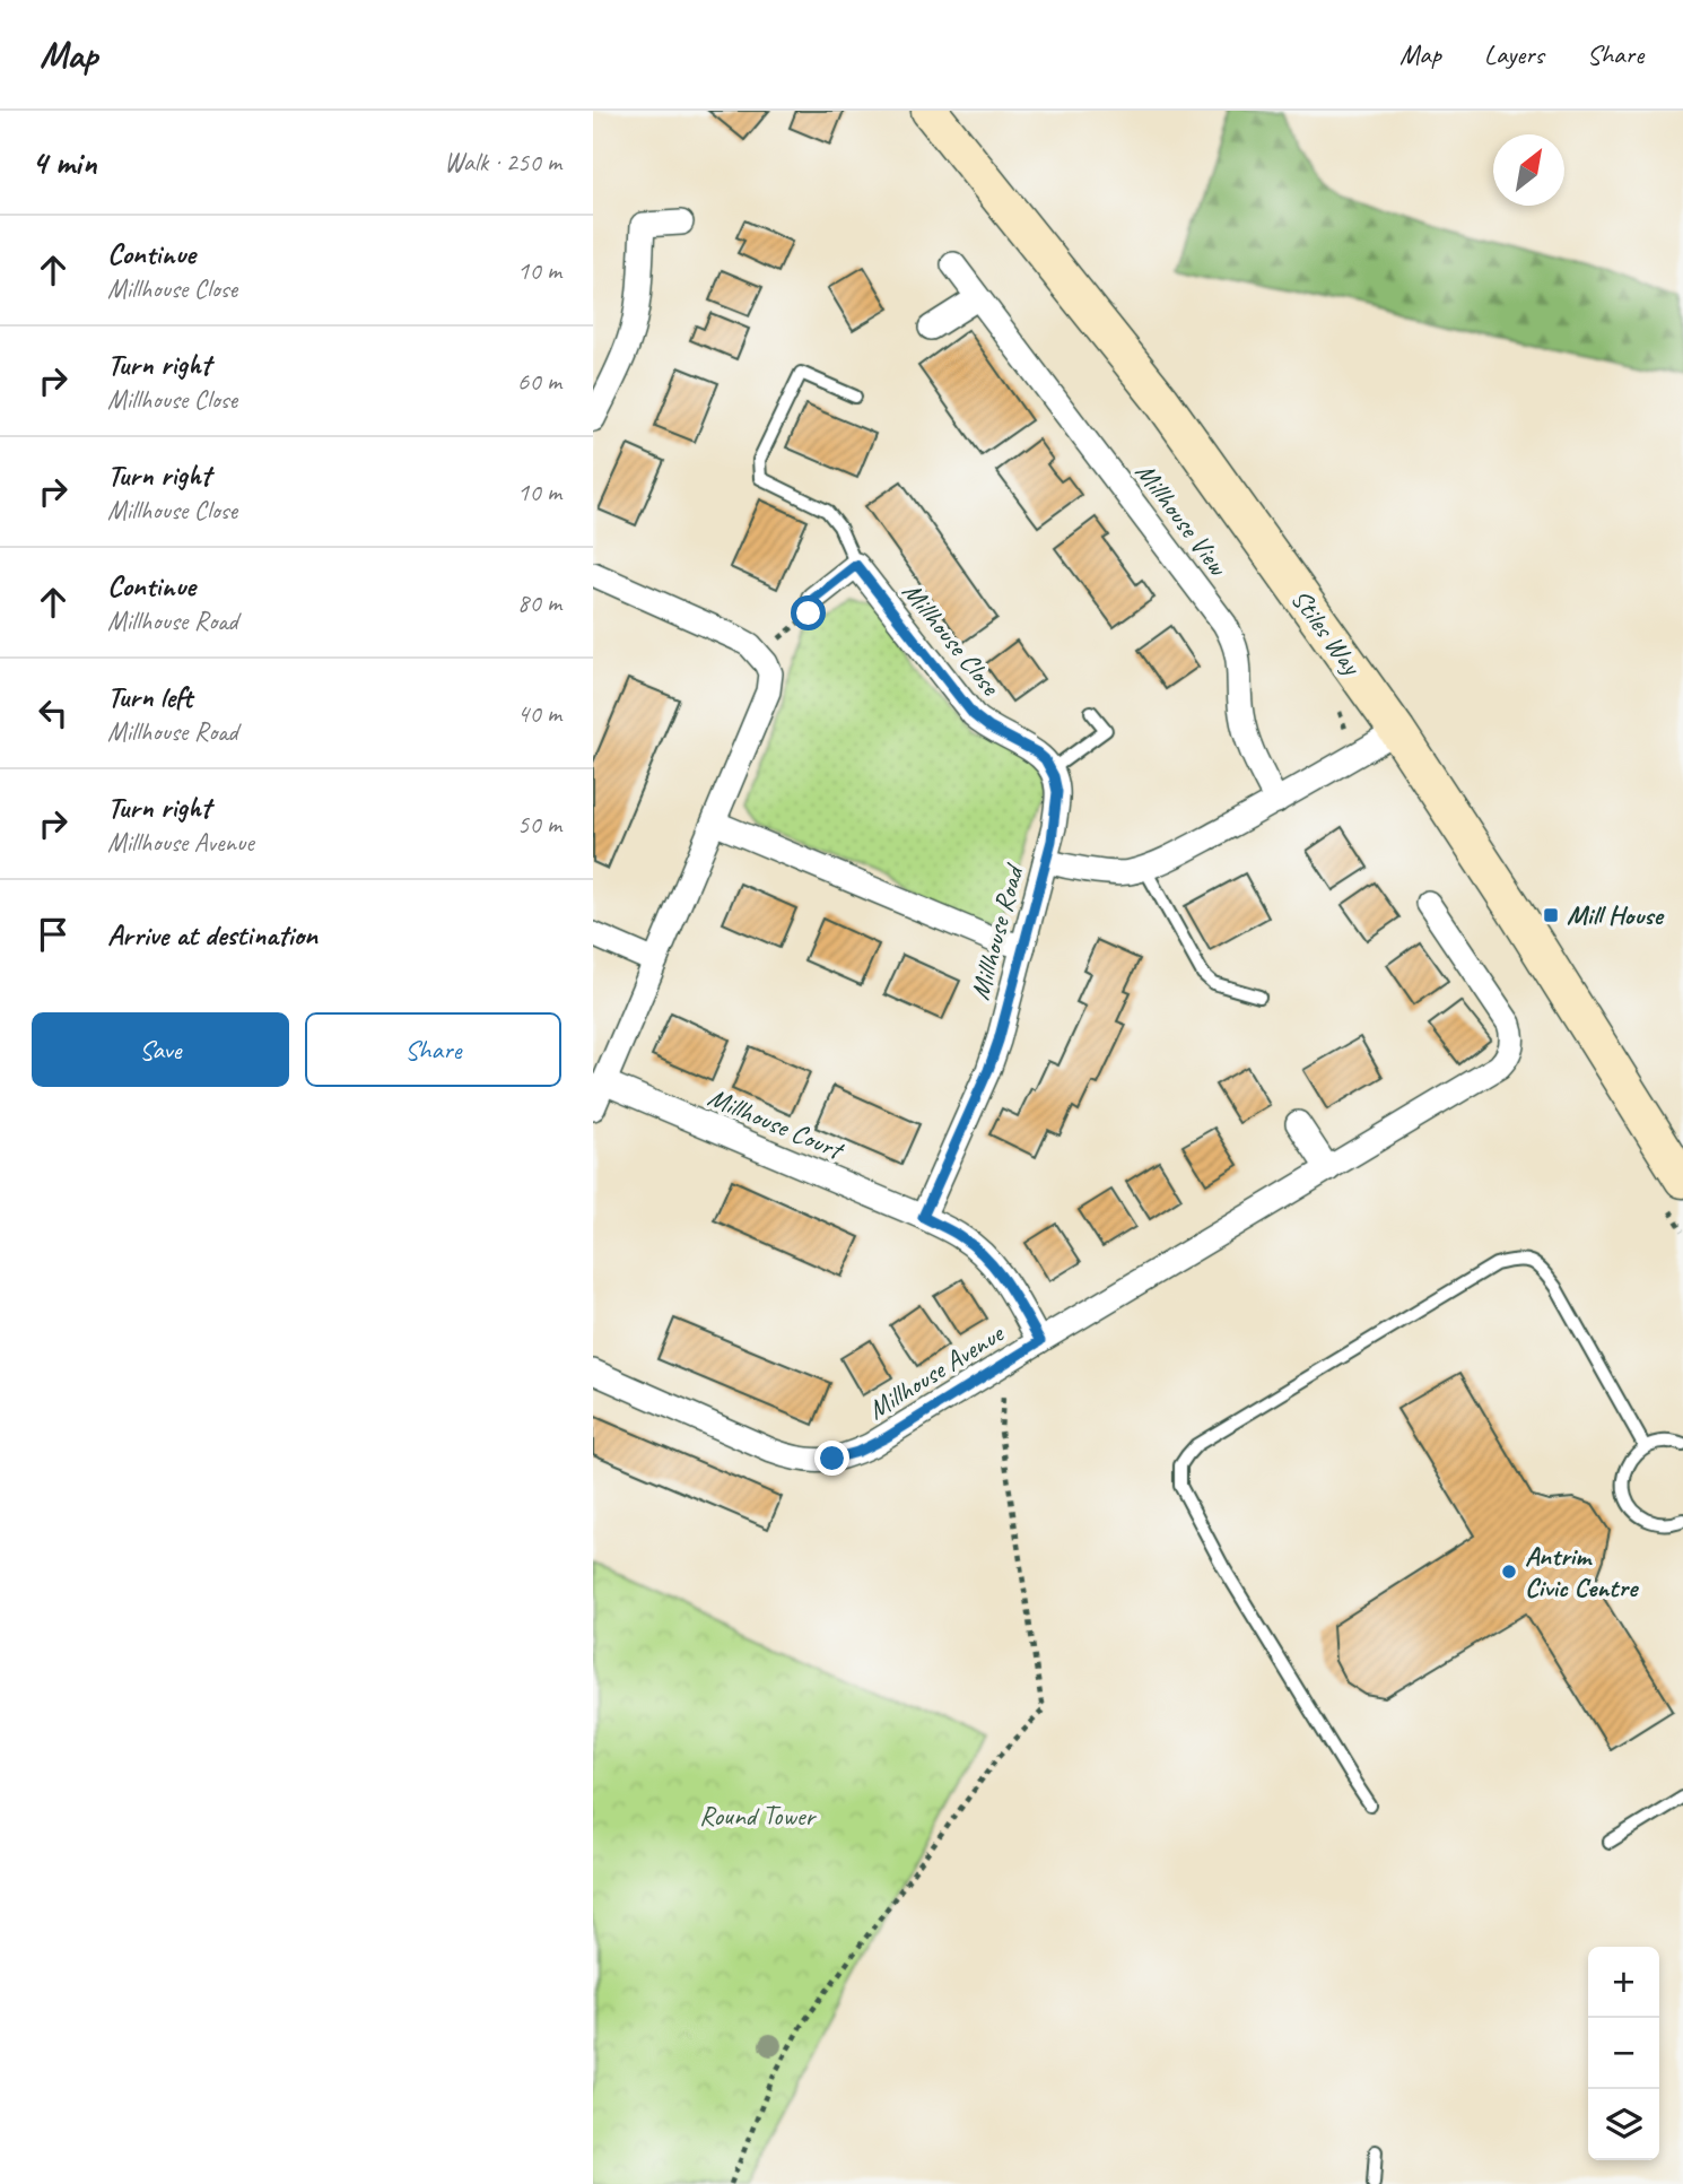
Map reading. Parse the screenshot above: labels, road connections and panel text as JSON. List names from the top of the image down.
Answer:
{
  "streets": {
    "main road": ["Stiles Way"],
    "street": [
      "Millhouse View",
      "Millhouse Close",
      "Millhouse Road",
      "Millhouse Court",
      "Millhouse Avenue"
    ]
  },
  "crossings": [
    ["Millhouse View", "Millhouse Road"],
    ["Stiles Way", "Millhouse Road"],
    ["Millhouse Road", "Millhouse Court"]
  ],
  "parks": ["Round Tower"],
  "places": {
    "transit": ["Mill House"],
    "other": ["Antrim Civic Centre"]
  },
  "north": "top right",
  "page": {
    "header": "Map",
    "nav": ["Map", "Layers", "Share"],
    "heading": ["4 min", "Walk · 250 m"],
    "list": [
      ["Continue", "Millhouse Close", "10 m"],
      ["Turn right", "Millhouse Close", "60 m"],
      ["Turn right", "Millhouse Close", "10 m"],
      ["Continue", "Millhouse Road", "80 m"],
      ["Turn left", "Millhouse Road", "40 m"],
      ["Turn right", "Millhouse Avenue", "50 m"],
      "Arrive at destination"
    ],
    "buttons": ["Save", "Share"],
    "map_buttons": ["+", "−"]
  }
}
